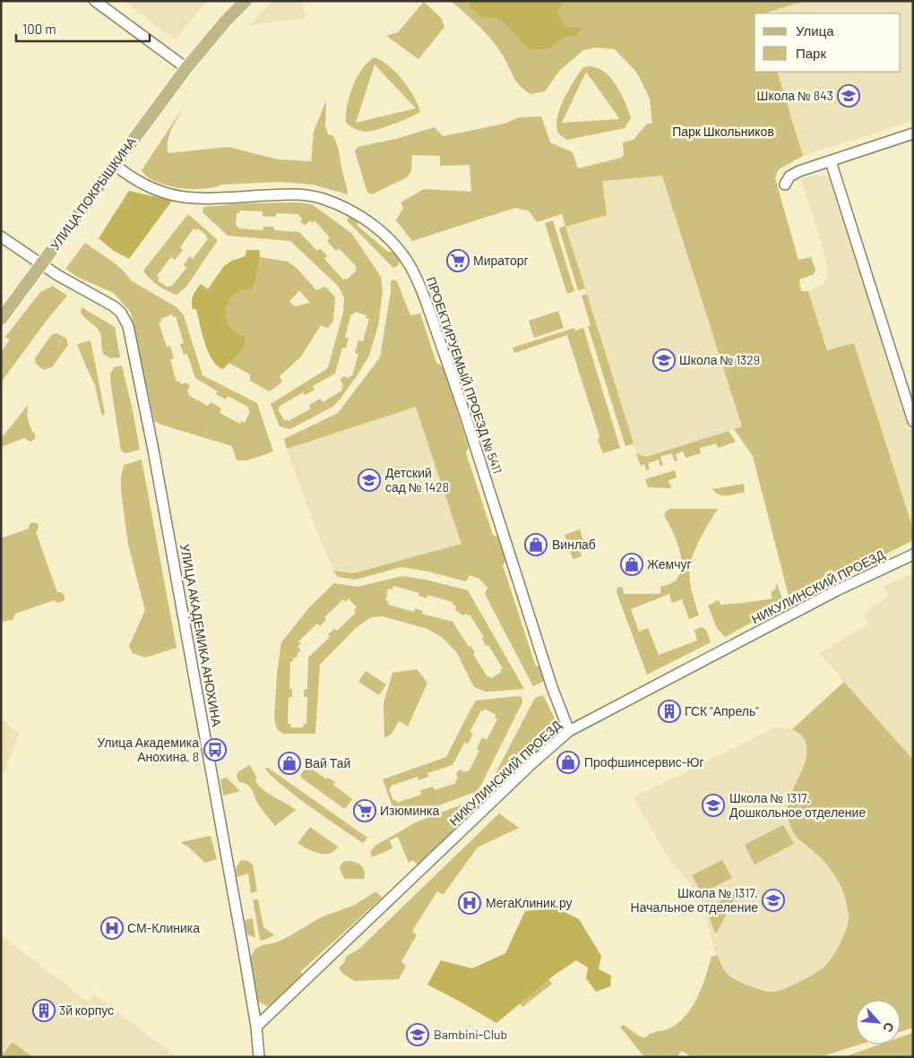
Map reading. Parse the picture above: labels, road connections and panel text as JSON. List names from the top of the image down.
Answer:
{
  "streets": {
    "main road": ["УЛИЦА ПОКРЫШКИНА"],
    "street": ["ПРОЕКТИРУЕМЫЙ ПРОЕЗД № 5411", "НИКУЛИНСКИЙ ПРОЕЗД", "УЛИЦА АКАДЕМИКА АНОХИНА"]
  },
  "crossings": [
    ["УЛИЦА ПОКРЫШКИНА", "ПРОЕКТИРУЕМЫЙ ПРОЕЗД № 5411"],
    ["УЛИЦА ПОКРЫШКИНА", "УЛИЦА АКАДЕМИКА АНОХИНА"],
    ["ПРОЕКТИРУЕМЫЙ ПРОЕЗД № 5411", "НИКУЛИНСКИЙ ПРОЕЗД"],
    ["НИКУЛИНСКИЙ ПРОЕЗД", "УЛИЦА АКАДЕМИКА АНОХИНА"]
  ],
  "parks": ["Парк Школьников"],
  "places": {
    "school or university": [
      "Школа № 843",
      "Школа № 1329",
      "Детский сад № 1428",
      "Школа № 1317. Дошкольное отделение",
      "Школа № 1317. Начальное отделение",
      "Bambini-Club"
    ],
    "supermarket": ["Мираторг", "Изюминка"],
    "shop": [
      "Винлаб",
      "Жемчуг",
      "Профшинсервис-Юг",
      "Вай Тай"
    ],
    "building": ["ГСК \"Апрель\"", "3й корпус"],
    "bus stop": ["Улица Академика Анохина, 8"],
    "hospital": ["МегаКлиник.ру", "СМ-Клиника"]
  },
  "legend": ["Улица", "Парк"],
  "scale_bar": "100 m",
  "north": "bottom right"
}
